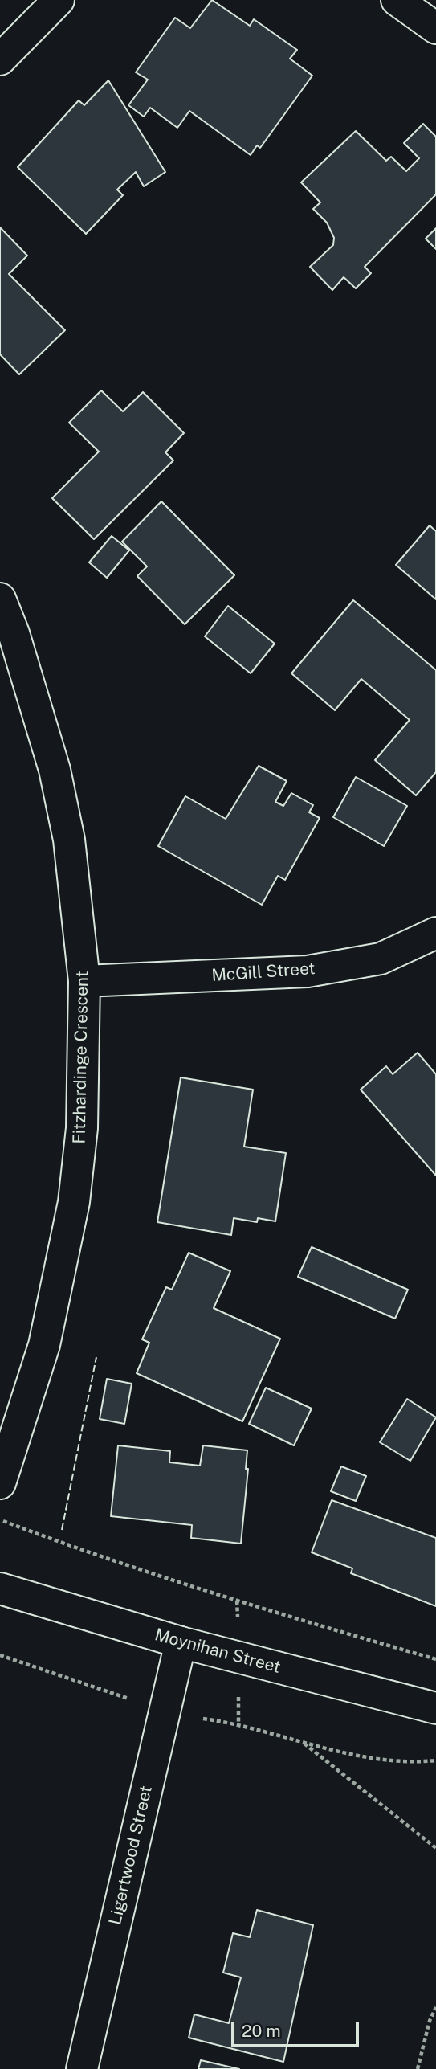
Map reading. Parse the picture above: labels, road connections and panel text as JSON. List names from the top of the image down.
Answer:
{
  "streets": {
    "street": [
      "McGill Street",
      "Fitzhardinge Crescent",
      "Moynihan Street",
      "Ligertwood Street"
    ]
  },
  "crossings": [
    ["McGill Street", "Fitzhardinge Crescent"],
    ["Moynihan Street", "Ligertwood Street"]
  ],
  "scale_bar": "20 m"
}
